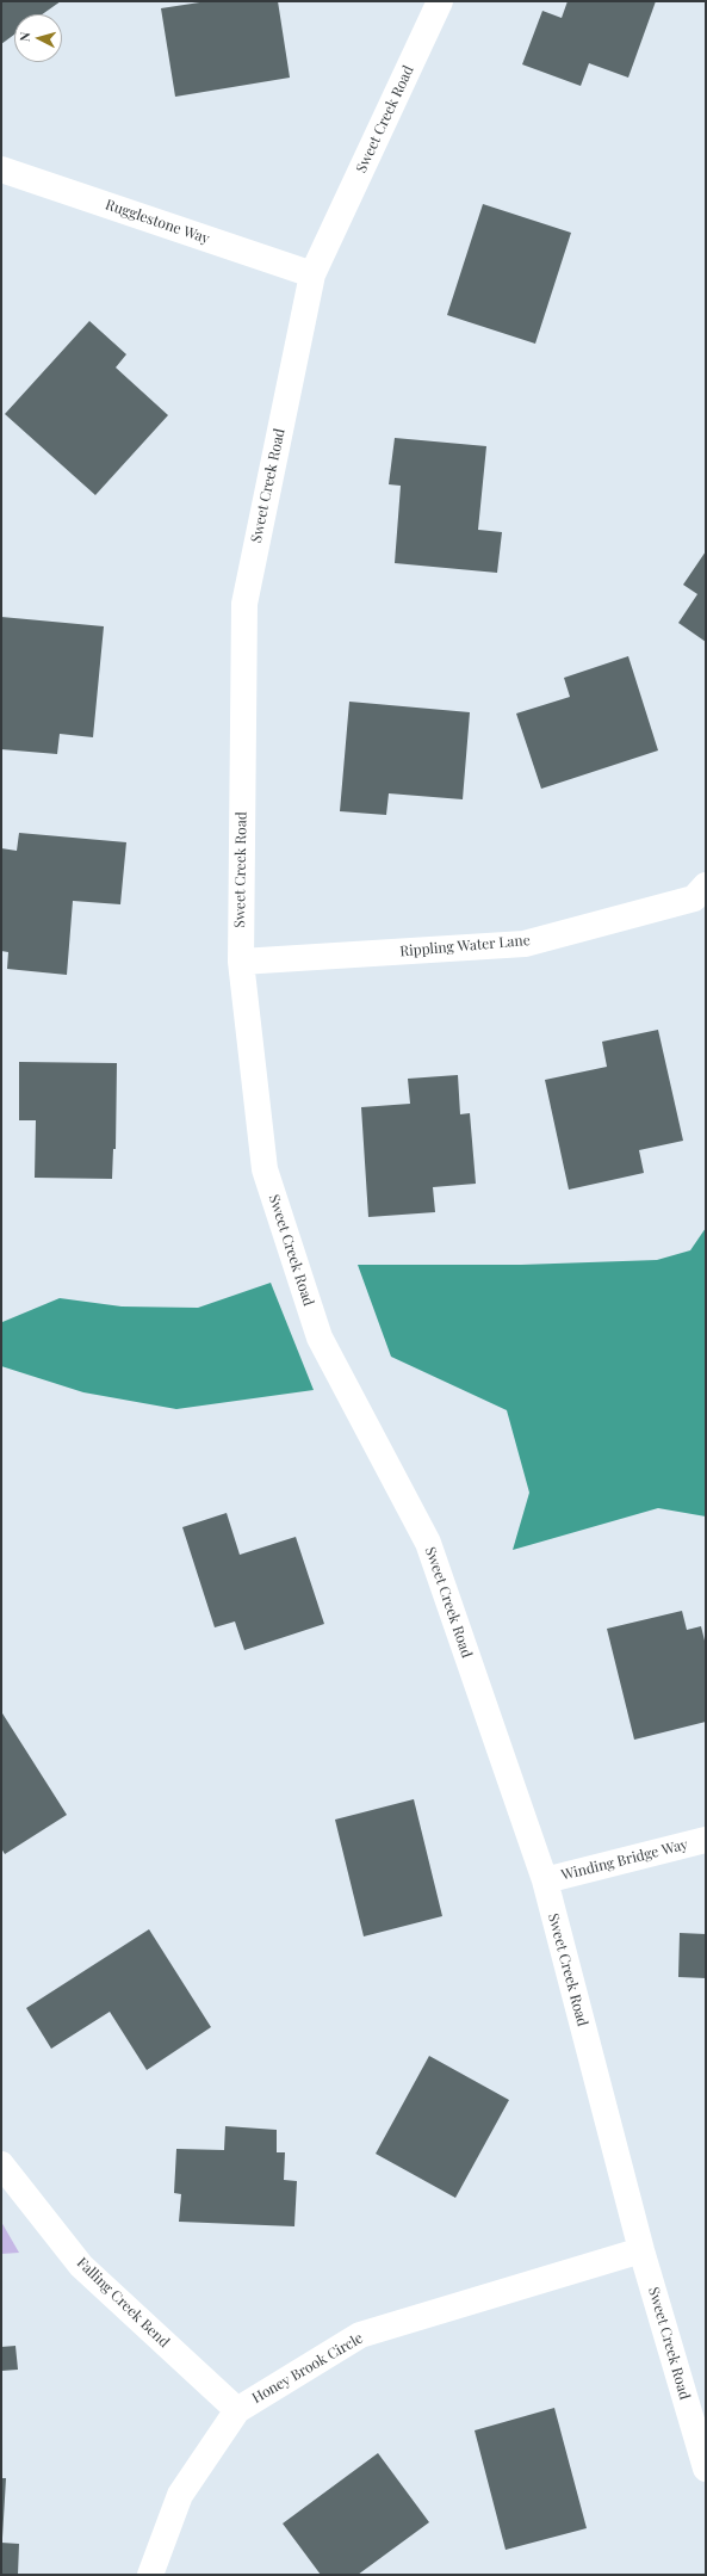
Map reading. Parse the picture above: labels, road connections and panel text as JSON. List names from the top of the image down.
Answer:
{
  "streets": {
    "street": [
      "Sweet Creek Road",
      "Rugglestone Way",
      "Rippling Water Lane",
      "Winding Bridge Way",
      "Falling Creek Bend",
      "Honey Brook Circle"
    ]
  },
  "crossings": [
    ["Sweet Creek Road", "Rugglestone Way"],
    ["Sweet Creek Road", "Rippling Water Lane"],
    ["Sweet Creek Road", "Winding Bridge Way"],
    ["Sweet Creek Road", "Honey Brook Circle"],
    ["Falling Creek Bend", "Honey Brook Circle"]
  ],
  "north": "left"
}
